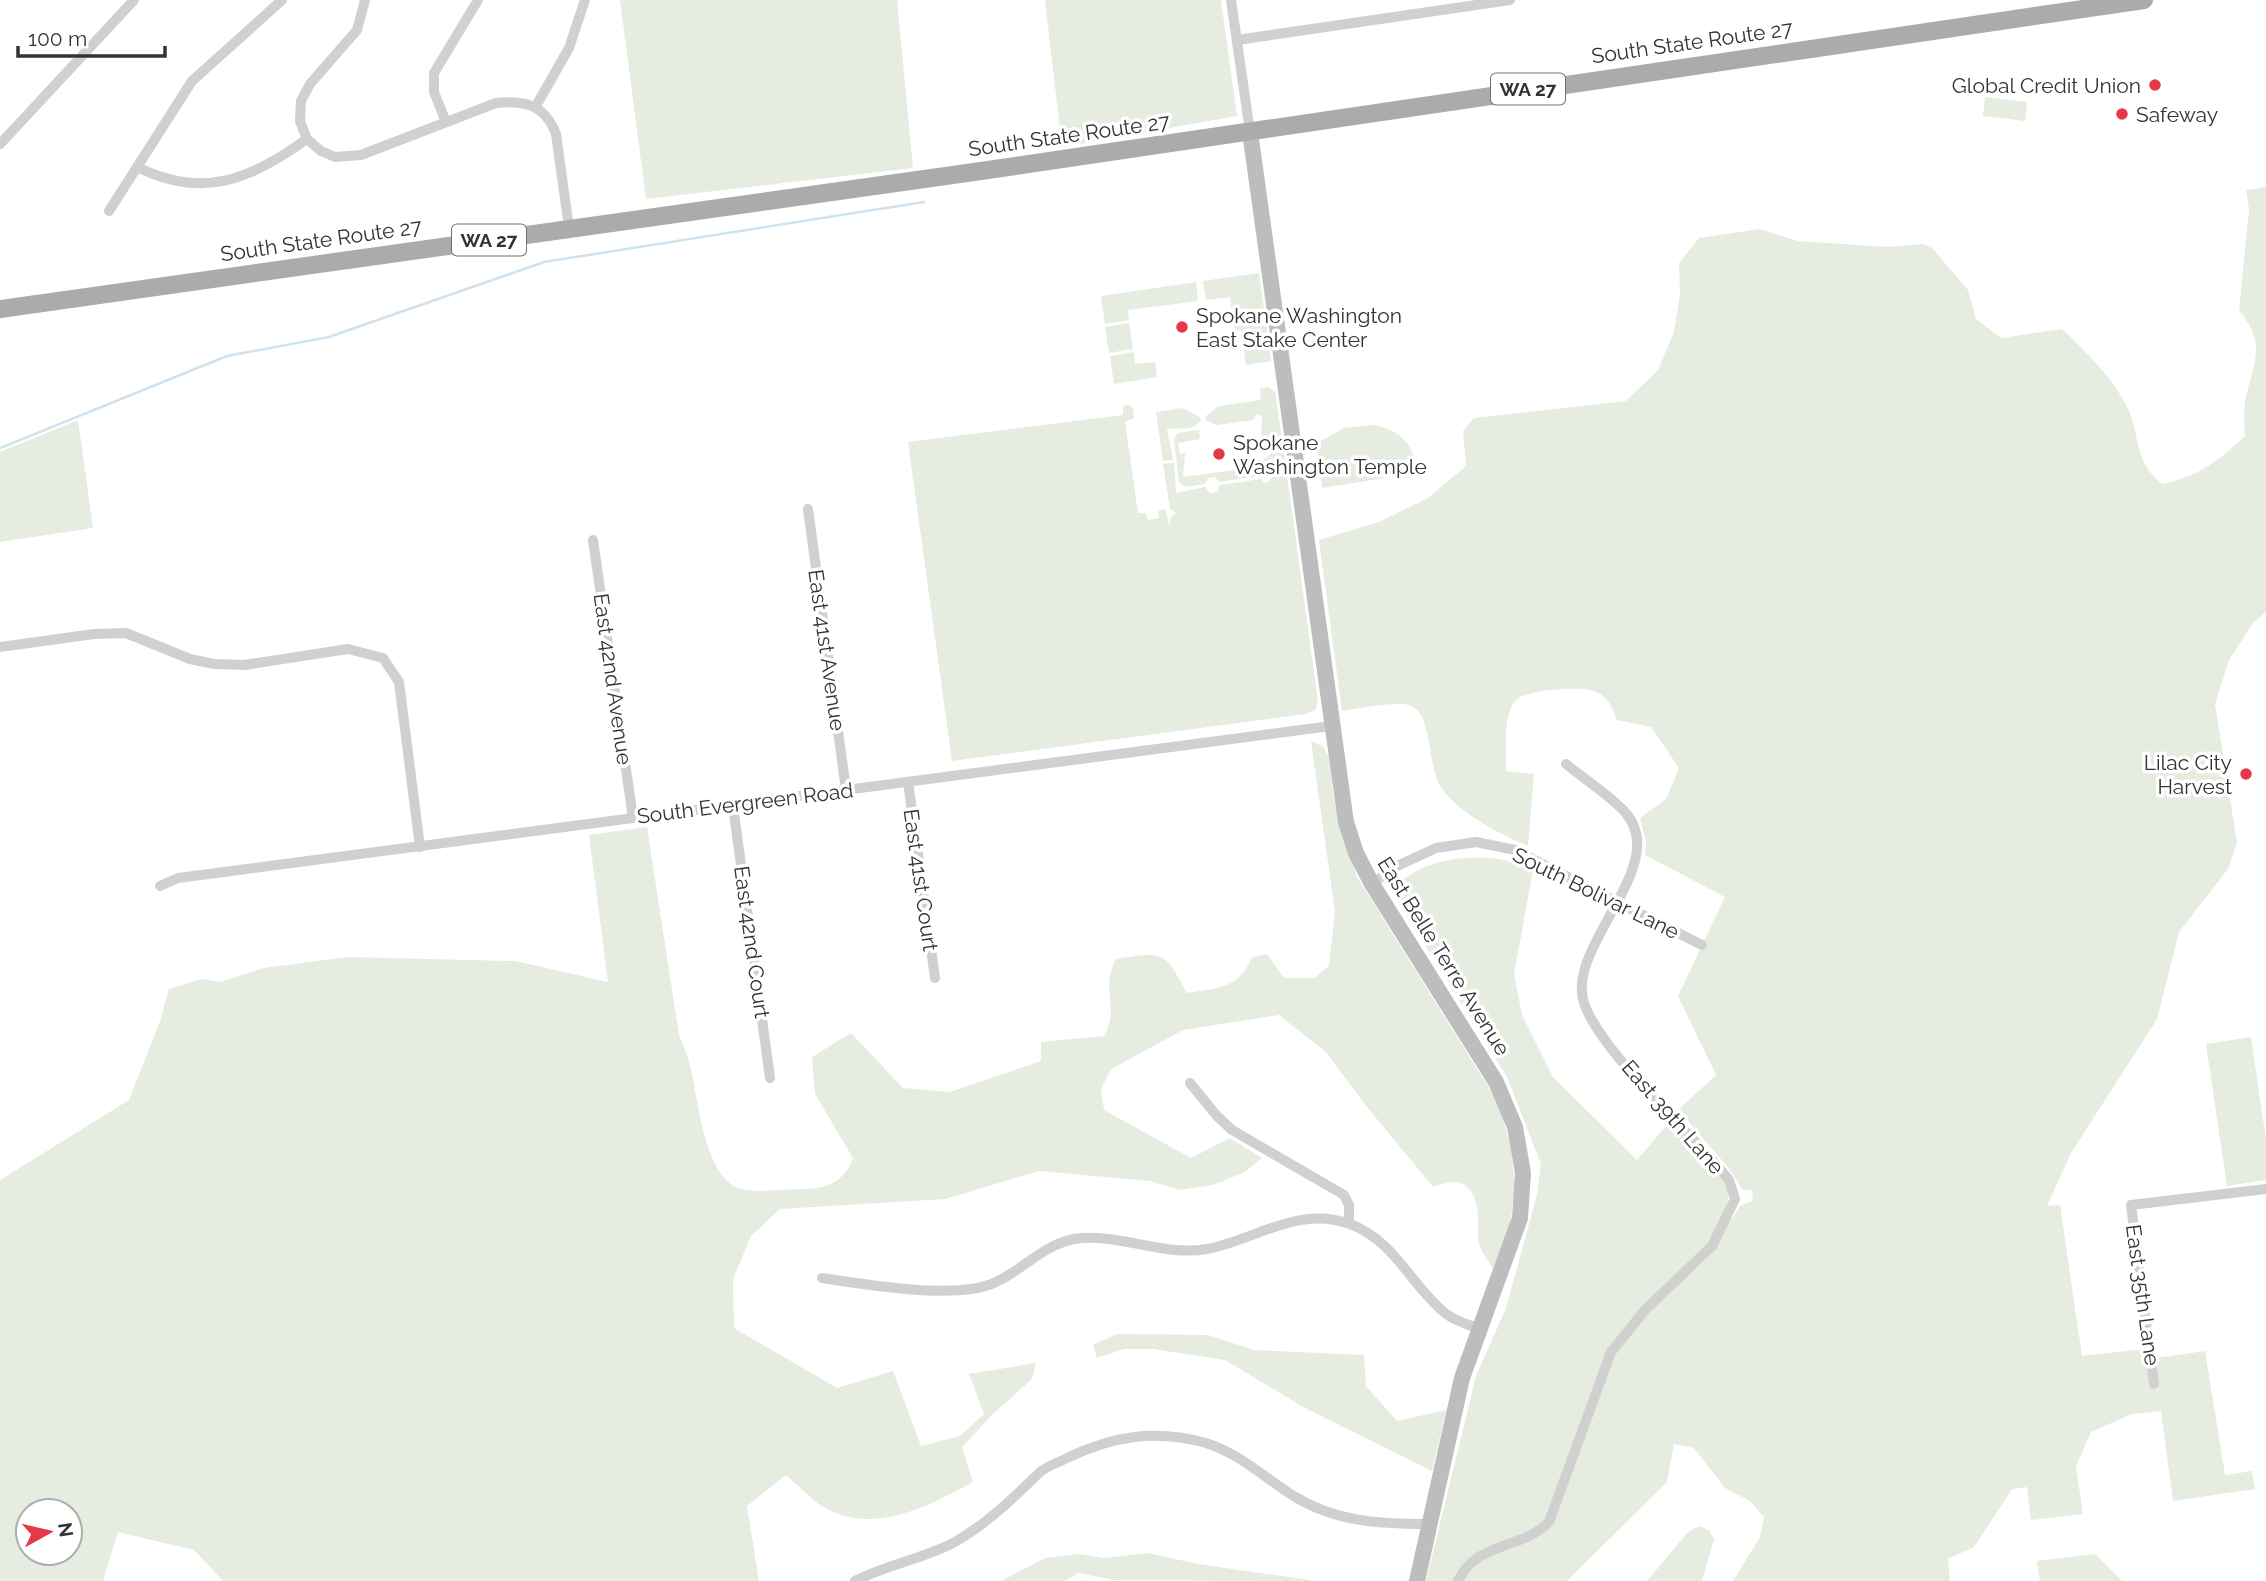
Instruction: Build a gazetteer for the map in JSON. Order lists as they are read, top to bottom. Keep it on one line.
{"streets":{"main road":["South State Route 27","WA 27"],"street":["East 41st Avenue","East 42nd Avenue","South Evergreen Road","East 41st Court","South Bolivar Lane","East 42nd Court","East Belle Terre Avenue","East 39th Lane","East 35th Lane"]},"crossings":[["South State Route 27","East Belle Terre Avenue"],["East 41st Avenue","South Evergreen Road"],["East 42nd Avenue","South Evergreen Road"],["South Evergreen Road","East 41st Court"],["South Evergreen Road","East 42nd Court"],["South Evergreen Road","East Belle Terre Avenue"],["South Bolivar Lane","East Belle Terre Avenue"],["South Bolivar Lane","East 39th Lane"]],"places":["Global Credit Union","Safeway","Spokane Washington East Stake Center","Spokane Washington Temple","Lilac City Harvest"],"scale_bar":"100 m","north":"right"}
